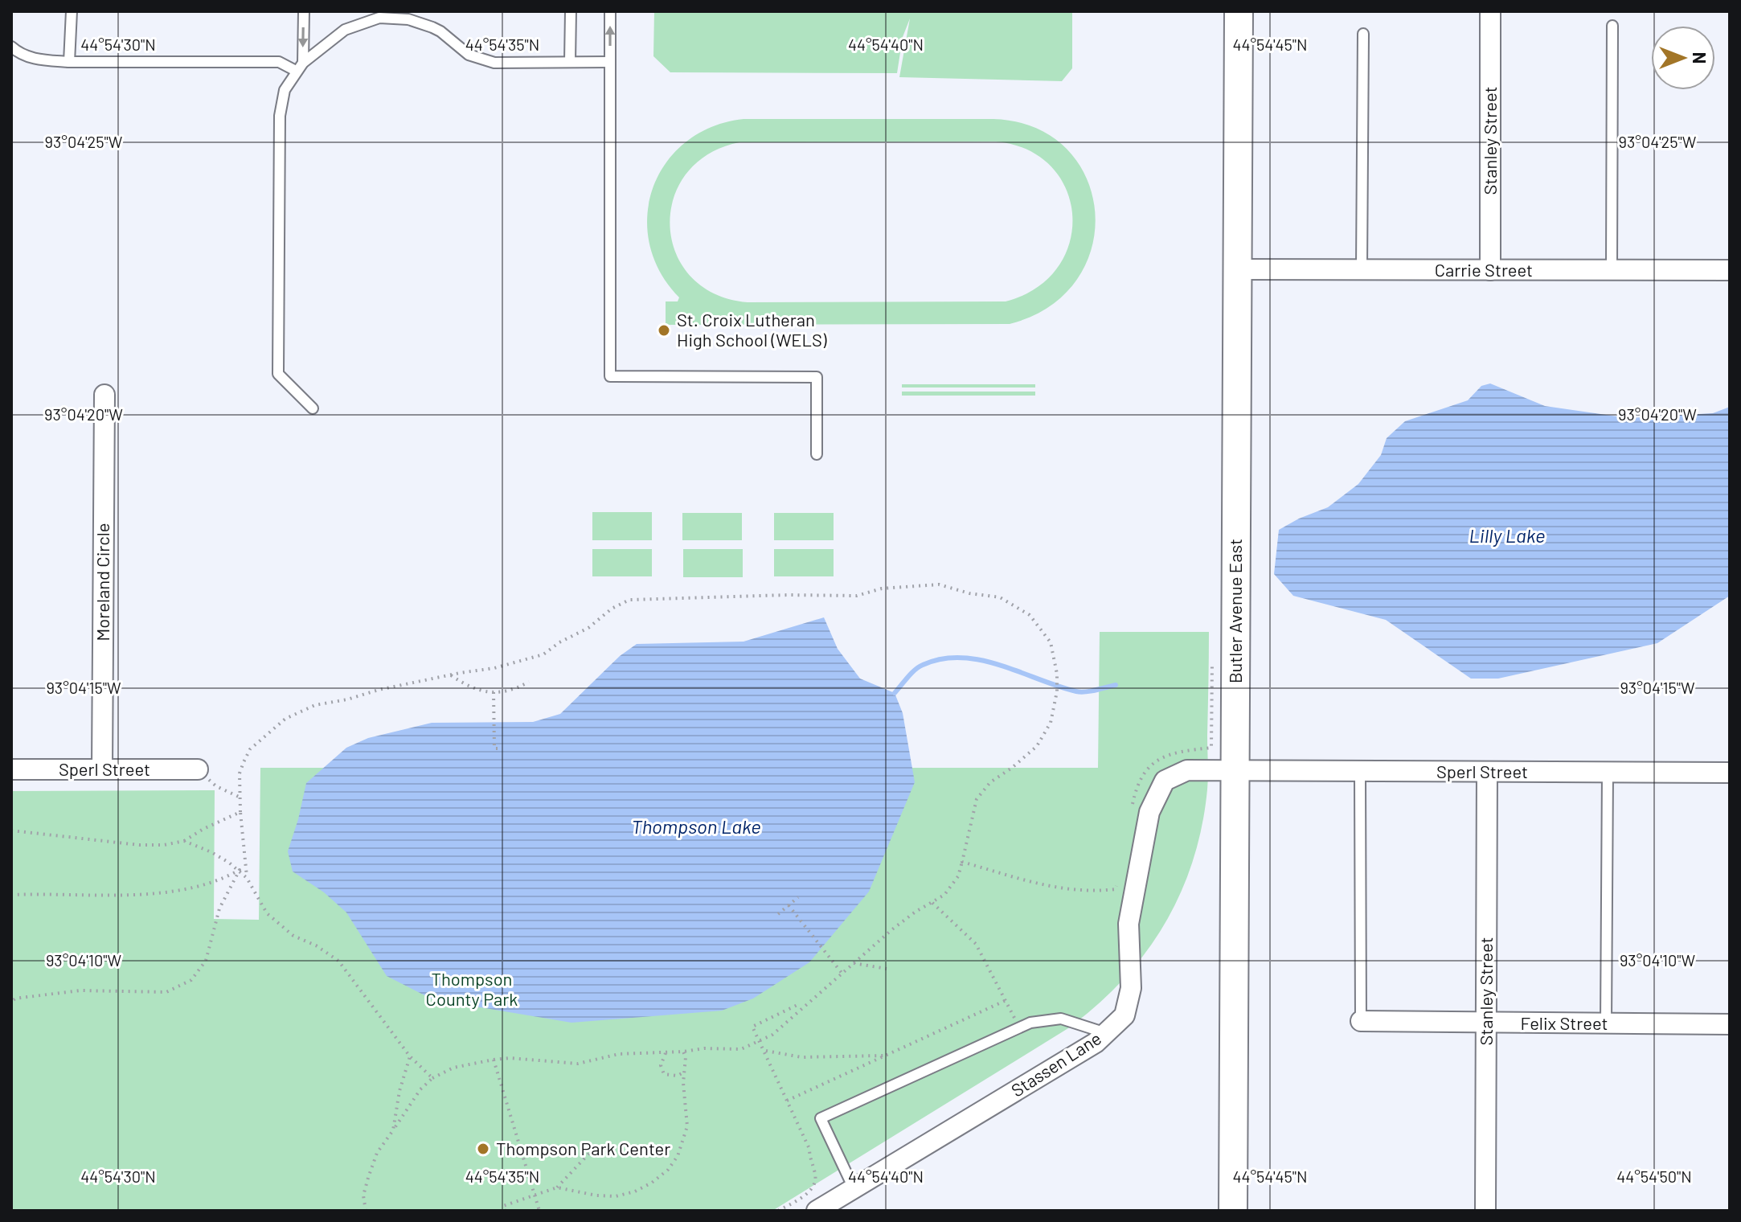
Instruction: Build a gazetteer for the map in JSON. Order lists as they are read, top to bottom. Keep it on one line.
{"streets":{"street":["Stanley Street","Carrie Street","Moreland Circle","Butler Avenue East","Sperl Street","Felix Street","Stassen Lane"]},"crossings":[["Stanley Street","Carrie Street"],["Stanley Street","Sperl Street"],["Stanley Street","Felix Street"],["Carrie Street","Butler Avenue East"],["Moreland Circle","Sperl Street"],["Butler Avenue East","Sperl Street"],["Butler Avenue East","Stassen Lane"],["Sperl Street","Stassen Lane"]],"water":["Lilly Lake","Thompson Lake"],"parks":["Thompson County Park"],"places":["St. Croix Lutheran High School (WELS)","Thompson Park Center"],"north":"right","coordinates":["44°54'30\"N","44°54'35\"N","44°54'40\"N","44°54'45\"N","93°04'25\"W","93°04'20\"W","93°04'15\"W","93°04'10\"W","44°54'50\"N"]}
